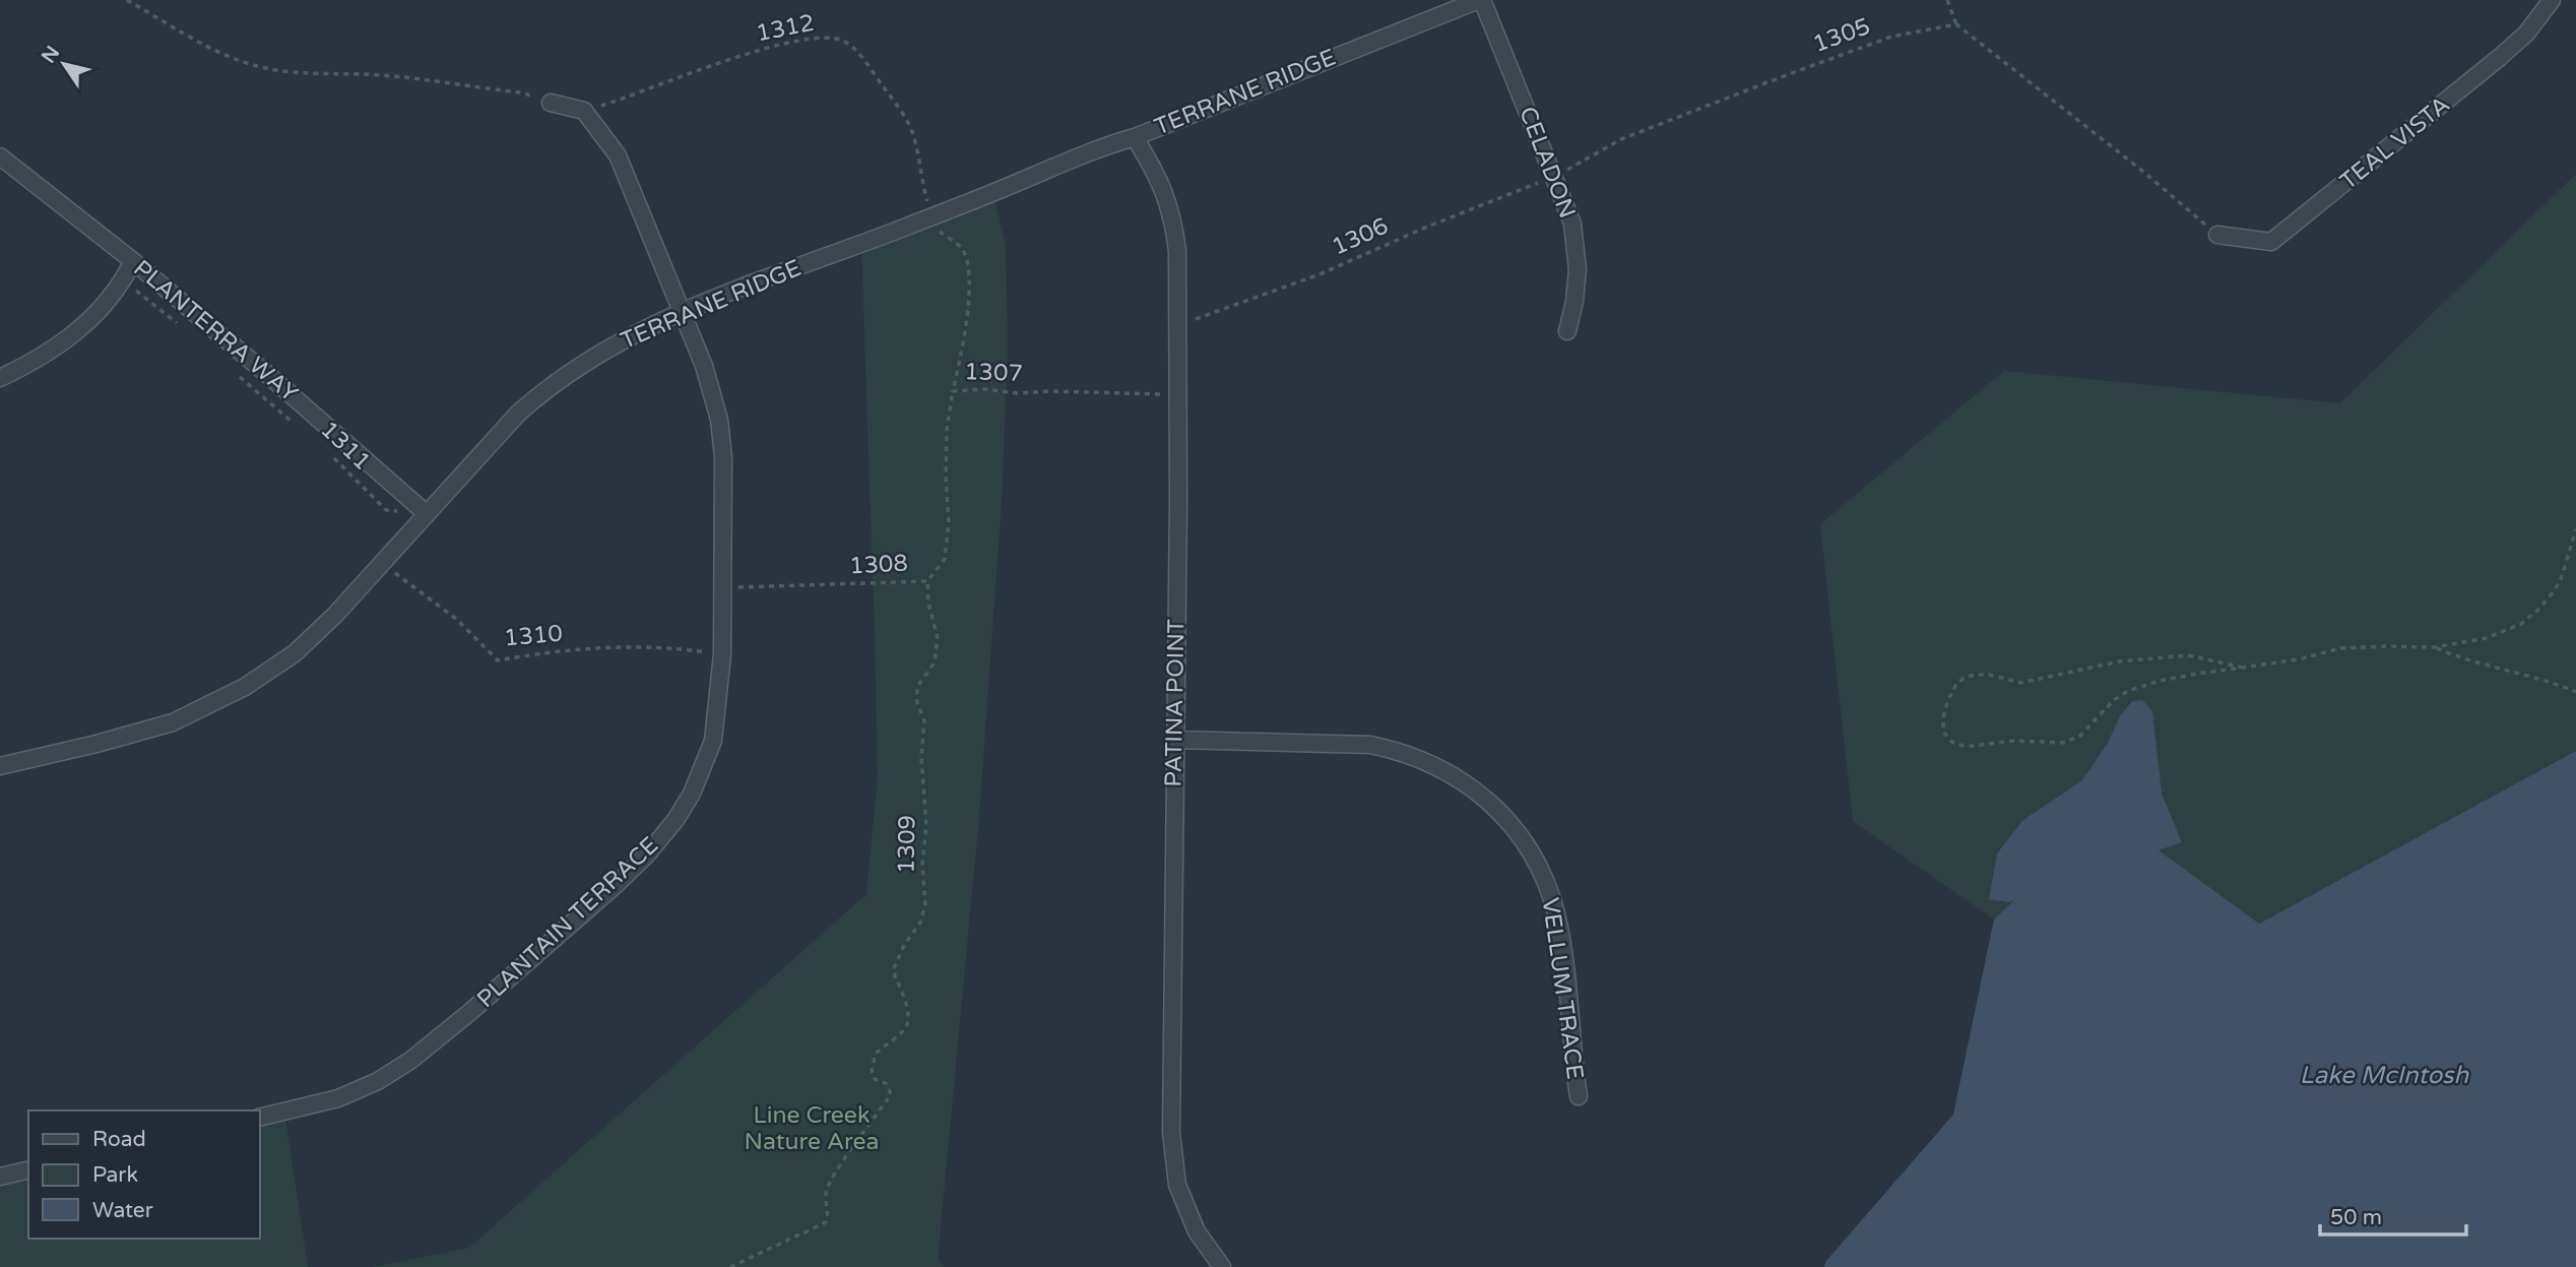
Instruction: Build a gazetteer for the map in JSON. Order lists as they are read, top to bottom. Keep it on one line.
{"streets":{"street":["TERRANE RIDGE","TEAL VISTA","CELADON","PLANTERRA WAY","PATINA POINT","PLANTAIN TERRACE","VELLUM TRACE"],"path":["1312","1305","1306","1307","1311","1308","1310","1309"]},"crossings":[["1312","TERRANE RIDGE"],["1312","1307"],["1312","PLANTAIN TERRACE"],["1305","CELADON"],["1305","1306"],["TERRANE RIDGE","CELADON"],["TERRANE RIDGE","PLANTERRA WAY"],["TERRANE RIDGE","1307"],["TERRANE RIDGE","1311"],["TERRANE RIDGE","1310"],["TERRANE RIDGE","PATINA POINT"],["TERRANE RIDGE","PLANTAIN TERRACE"],["CELADON","1306"],["1306","PATINA POINT"],["PLANTERRA WAY","1311"],["1307","1308"],["1307","PATINA POINT"],["1308","1309"],["1308","PLANTAIN TERRACE"],["1310","PLANTAIN TERRACE"],["PATINA POINT","VELLUM TRACE"]],"water":["Lake McIntosh"],"parks":["Line Creek Nature Area"],"legend":["Road","Park","Water"],"scale_bar":"50 m","north":"top left"}
